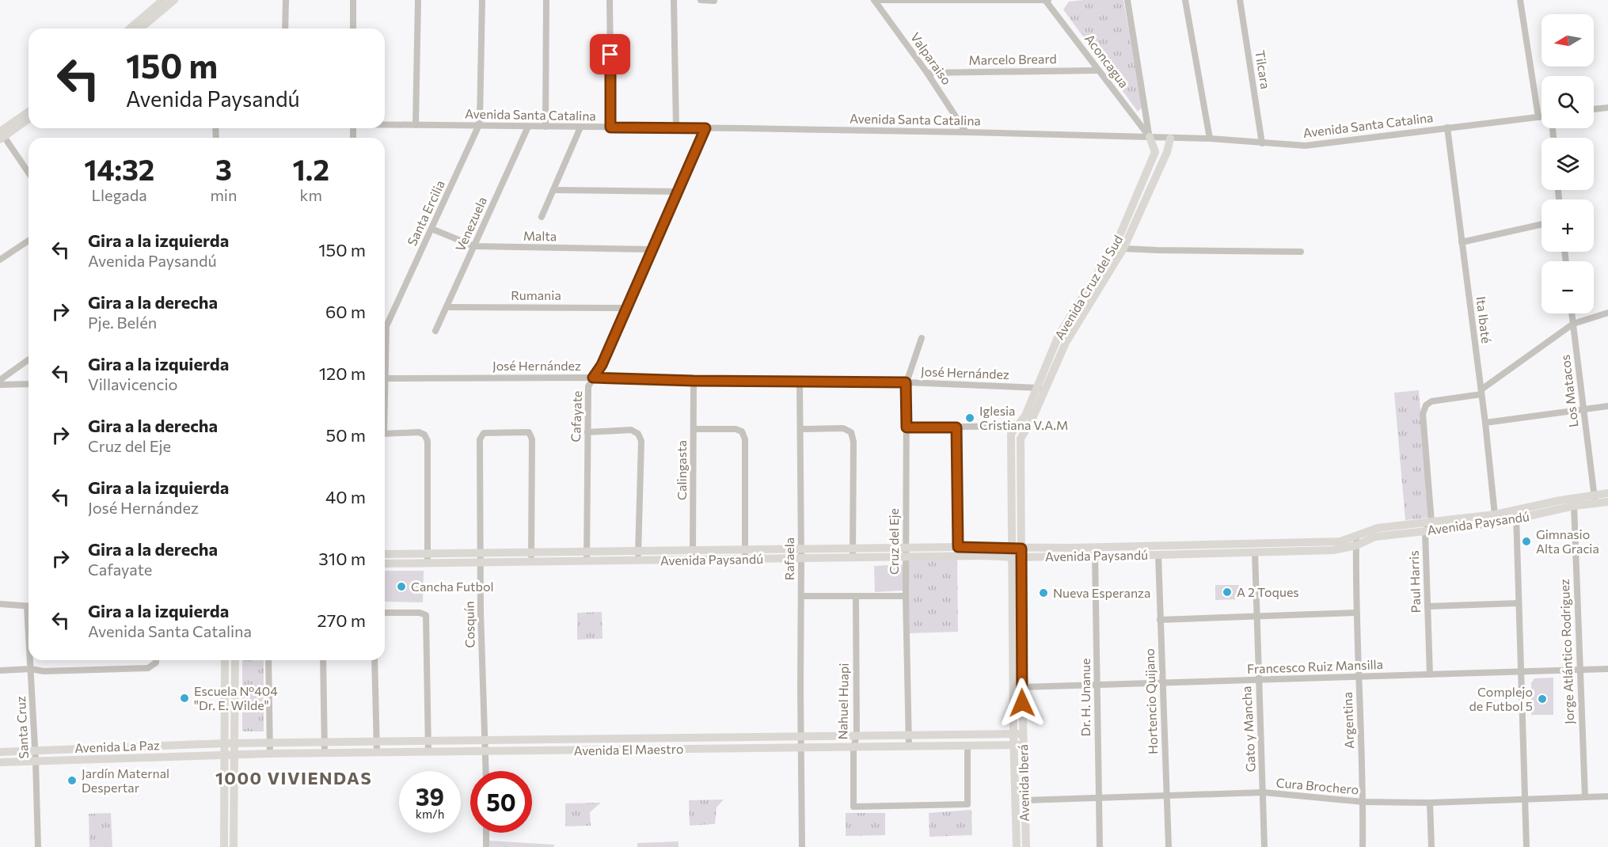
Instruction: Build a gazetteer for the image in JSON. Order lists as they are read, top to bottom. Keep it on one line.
{"streets":{"main road":["Avenida Cruz del Sud","Avenida Paysandú","Avenida La Paz","Avenida El Maestro","Avenida Iberá"],"street":["Valparaiso","Marcelo Breard","Aconcagua","Tilcara","Avenida Santa Catalina","Santa Ercilia","Venezuela","Malta","Rumania","Ita Ibaté","José Hernández","Los Matacos","Cafayate","Calingasta","Cruz del Eje","Rafaela","Paul Harris","Cosquín","Jorge Atlántico Rodriguez","Francesco Ruiz Mansilla","Dr. H. Unanue","Nahuel Huapi","Hortencio Quijano","Argentina","Santa Cruz","Gato y Mancha","Cura Brochero"]},"crossings":[["Valparaiso","Marcelo Breard"],["Valparaiso","Avenida Santa Catalina"],["Marcelo Breard","Aconcagua"],["Aconcagua","Avenida Santa Catalina"],["Aconcagua","Avenida Cruz del Sud"],["Tilcara","Avenida Santa Catalina"],["Avenida Santa Catalina","Santa Ercilia"],["Avenida Santa Catalina","Venezuela"],["Avenida Santa Catalina","Avenida Cruz del Sud"],["Avenida Santa Catalina","Ita Ibaté"],["Avenida Santa Catalina","Cafayate"],["Santa Ercilia","Malta"],["Venezuela","Malta"],["Venezuela","Rumania"],["Malta","Cafayate"],["Avenida Cruz del Sud","José Hernández"],["Avenida Cruz del Sud","Avenida Paysandú"],["Avenida Cruz del Sud","Avenida Iberá"],["Rumania","Cafayate"],["Ita Ibaté","Avenida Paysandú"],["José Hernández","Cafayate"],["José Hernández","Calingasta"],["José Hernández","Cruz del Eje"],["José Hernández","Rafaela"],["Los Matacos","Avenida Paysandú"],["Cafayate","Avenida Paysandú"],["Calingasta","Avenida Paysandú"],["Avenida Paysandú","Cruz del Eje"],["Avenida Paysandú","Rafaela"],["Avenida Paysandú","Paul Harris"],["Avenida Paysandú","Cosquín"],["Avenida Paysandú","Jorge Atlántico Rodriguez"],["Avenida Paysandú","Dr. H. Unanue"],["Avenida Paysandú","Hortencio Quijano"],["Avenida Paysandú","Argentina"],["Avenida Paysandú","Gato y Mancha"],["Avenida Paysandú","Avenida Iberá"],["Cruz del Eje","Avenida El Maestro"],["Rafaela","Avenida El Maestro"],["Paul Harris","Francesco Ruiz Mansilla"],["Cosquín","Avenida El Maestro"],["Jorge Atlántico Rodriguez","Francesco Ruiz Mansilla"],["Jorge Atlántico Rodriguez","Cura Brochero"],["Francesco Ruiz Mansilla","Dr. H. Unanue"],["Francesco Ruiz Mansilla","Hortencio Quijano"],["Francesco Ruiz Mansilla","Argentina"],["Francesco Ruiz Mansilla","Gato y Mancha"],["Francesco Ruiz Mansilla","Avenida Iberá"],["Dr. H. Unanue","Cura Brochero"],["Nahuel Huapi","Avenida El Maestro"],["Hortencio Quijano","Cura Brochero"],["Argentina","Cura Brochero"],["Santa Cruz","Avenida La Paz"],["Gato y Mancha","Cura Brochero"],["Avenida La Paz","Avenida El Maestro"],["Avenida El Maestro","Avenida Iberá"],["Avenida Iberá","Cura Brochero"]],"districts":["1000 VIVIENDAS"],"places":["Iglesia Cristiana V.A.M","Gimnasio Alta Gracia","Cancha Futbol","A 2 Toques","Nueva Esperanza","Escuela Nº404 \"Dr. E. Wilde\"","Complejo de Futbol 5","Jardín Maternal Despertar"],"north":"left","page":{"map_buttons":["+","−"],"turn":["150 m","Avenida Paysandú"],"eta":["14:32","Llegada","3","min","1.2","km"],"list":[{"name":"Gira a la izquierda","note":"Avenida Paysandú","value":"150 m"},{"name":"Gira a la derecha","note":"Pje. Belén","value":"60 m"},{"name":"Gira a la izquierda","note":"Villavicencio","value":"120 m"},{"name":"Gira a la derecha","note":"Cruz del Eje","value":"50 m"},{"name":"Gira a la izquierda","note":"José Hernández","value":"40 m"},{"name":"Gira a la derecha","note":"Cafayate","value":"310 m"},{"name":"Gira a la izquierda","note":"Avenida Santa Catalina","value":"270 m"}],"speed":"39 km/h","limit":"50"}}
